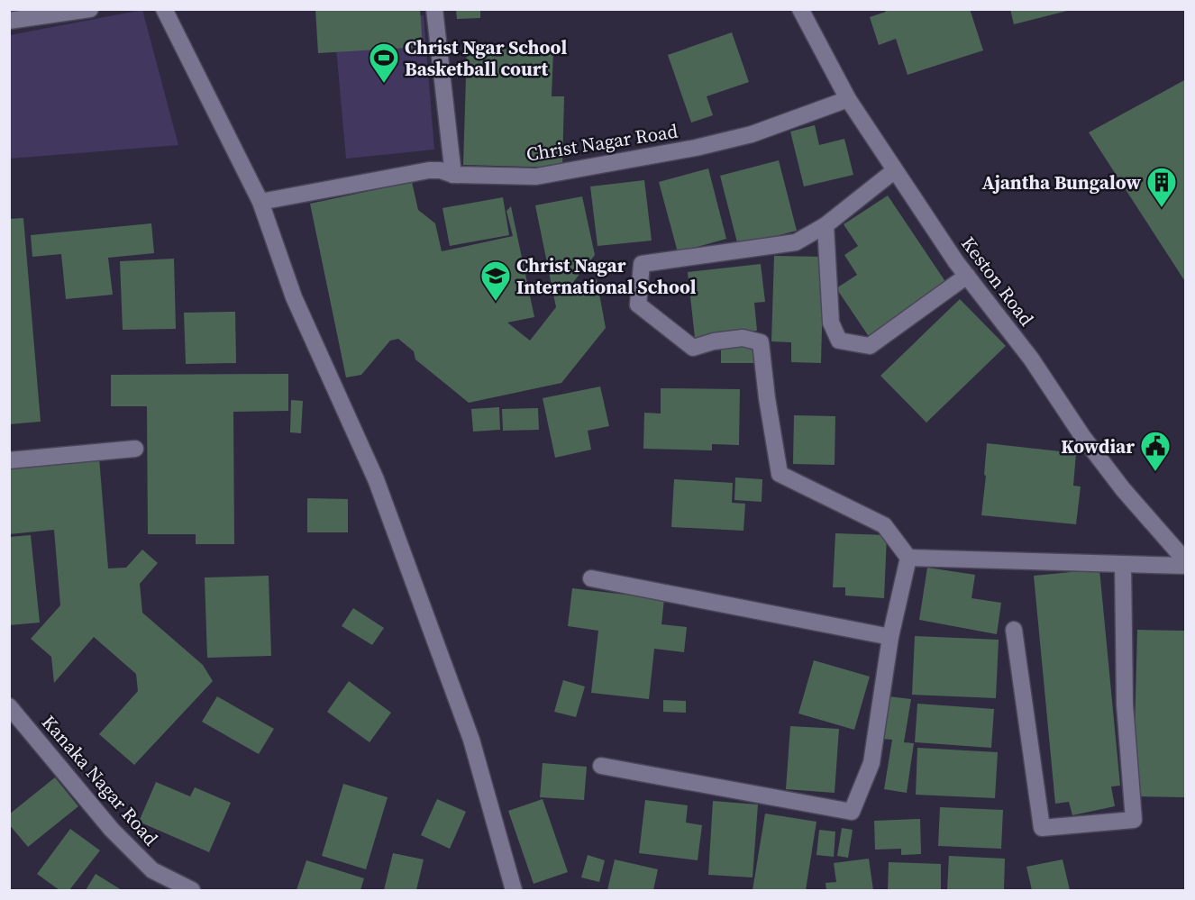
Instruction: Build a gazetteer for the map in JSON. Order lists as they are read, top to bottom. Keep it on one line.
{"streets":{"street":["Christ Nagar Road","Keston Road","Kanaka Nagar Road"]},"crossings":[["Christ Nagar Road","Keston Road"]],"places":{"sports":["Christ Ngar School Basketball court"],"building":["Ajantha Bungalow"],"school or university":["Christ Nagar International School"],"public building":["Kowdiar"]}}
